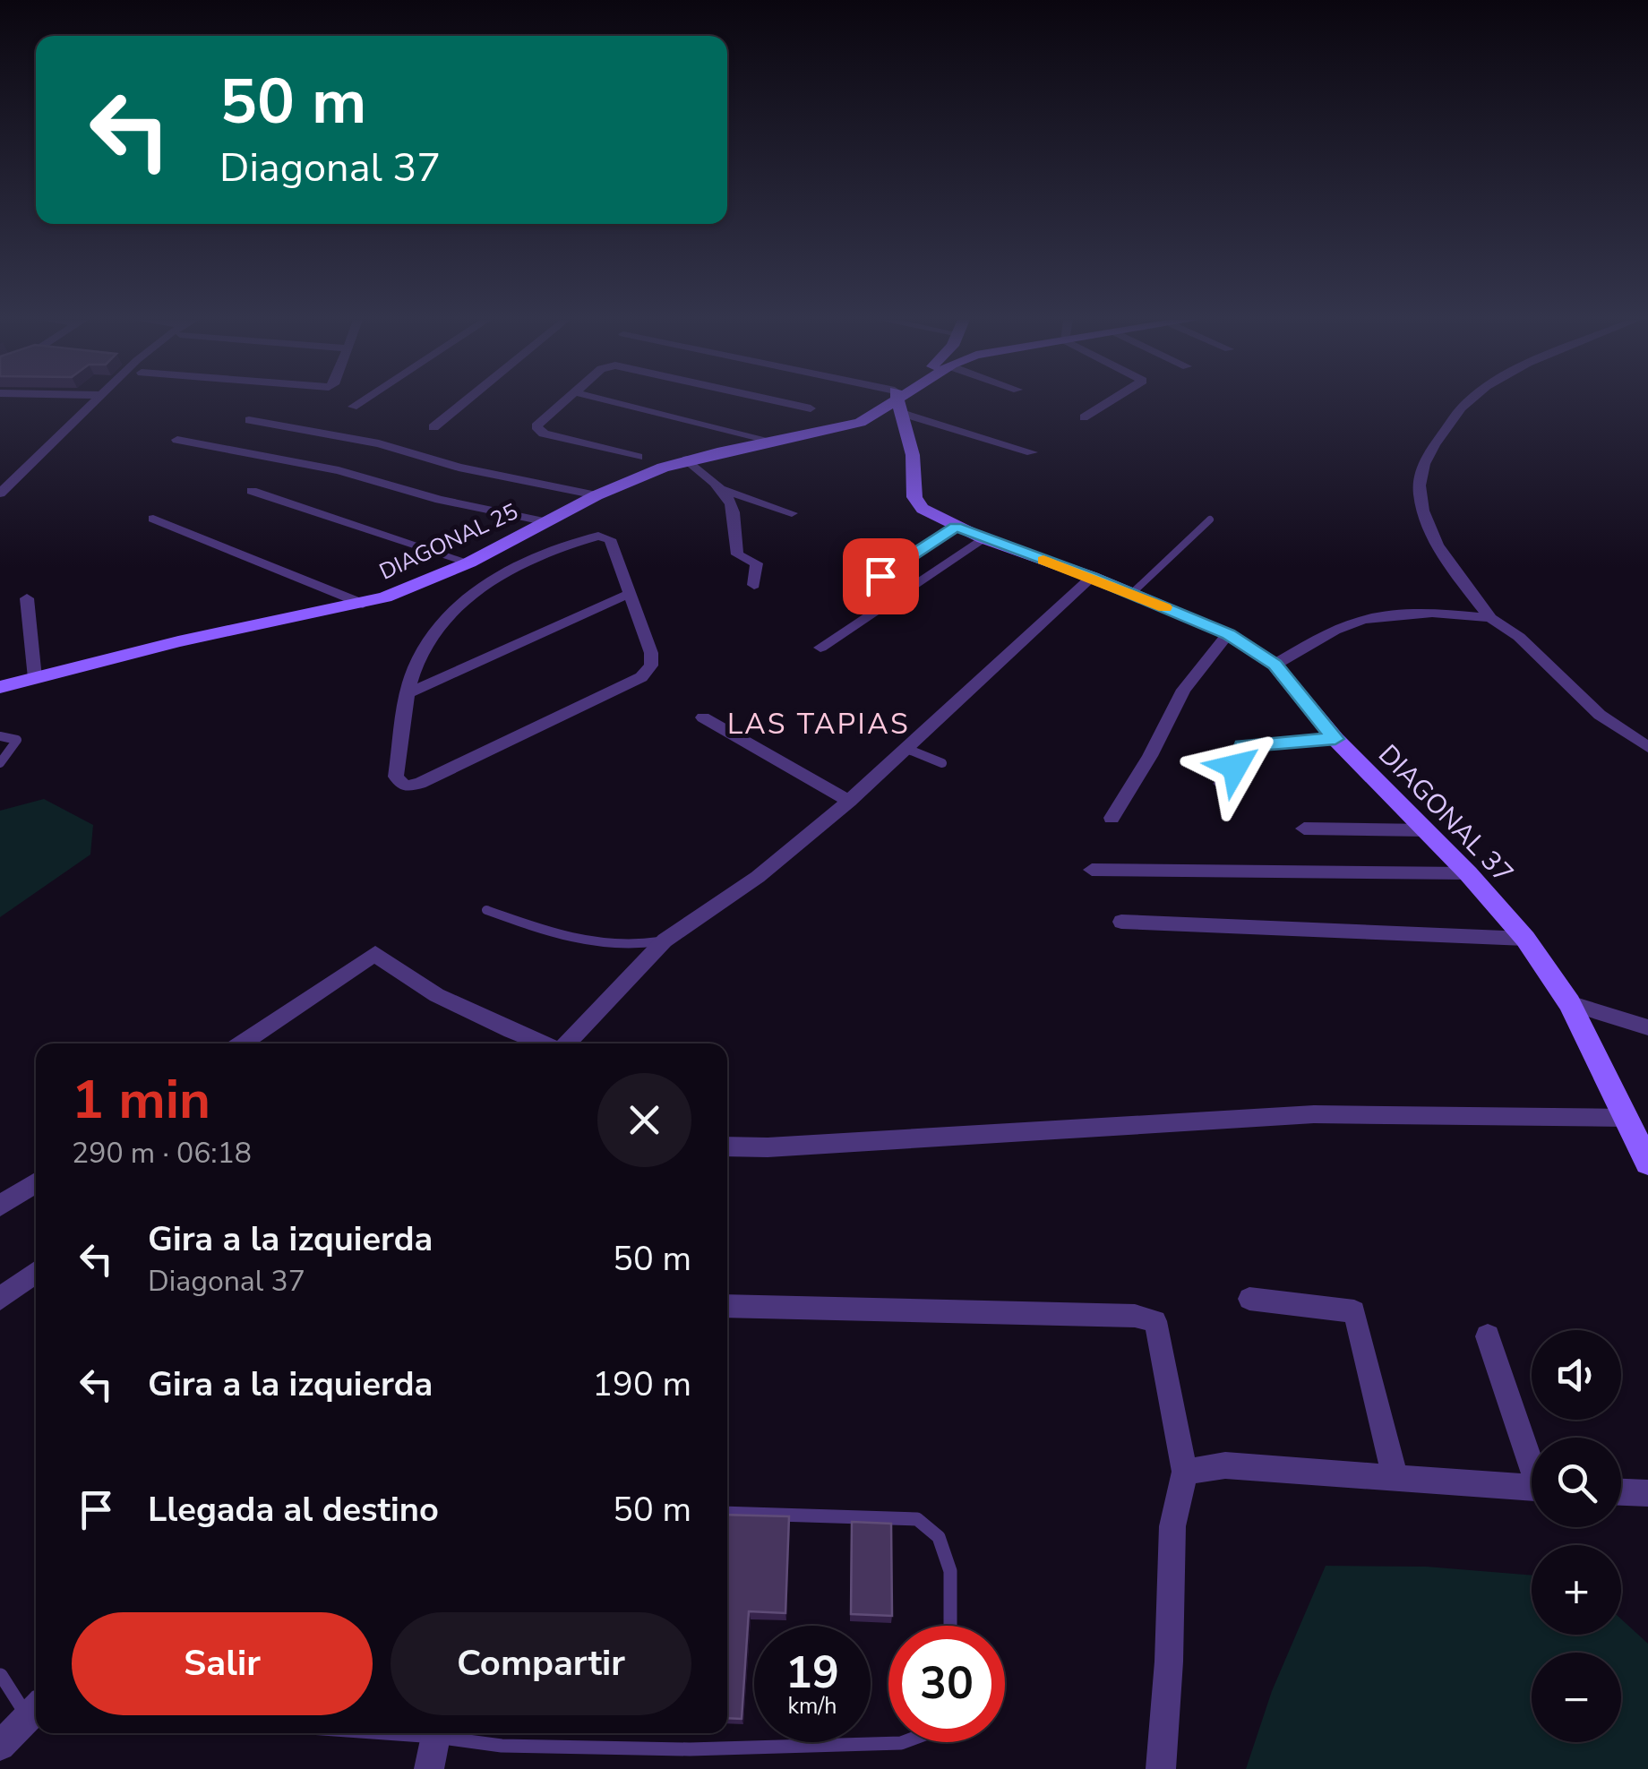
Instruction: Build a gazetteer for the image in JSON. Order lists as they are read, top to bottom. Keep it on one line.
{"streets":{"main road":["DIAGONAL 25","DIAGONAL 37"]},"crossings":[["DIAGONAL 25","DIAGONAL 37"]],"districts":["LAS TAPIAS"],"page":{"turn":["50 m","Diagonal 37"],"heading":["1 min","290 m · 06:18"],"list":[{"name":"Gira a la izquierda","note":"Diagonal 37","value":"50 m"},{"name":"Gira a la izquierda","value":"190 m"},{"name":"Llegada al destino","value":"50 m"}],"map_buttons":["+","−"],"buttons":["Salir","Compartir"],"speed":"19 km/h","limit":"30"}}
